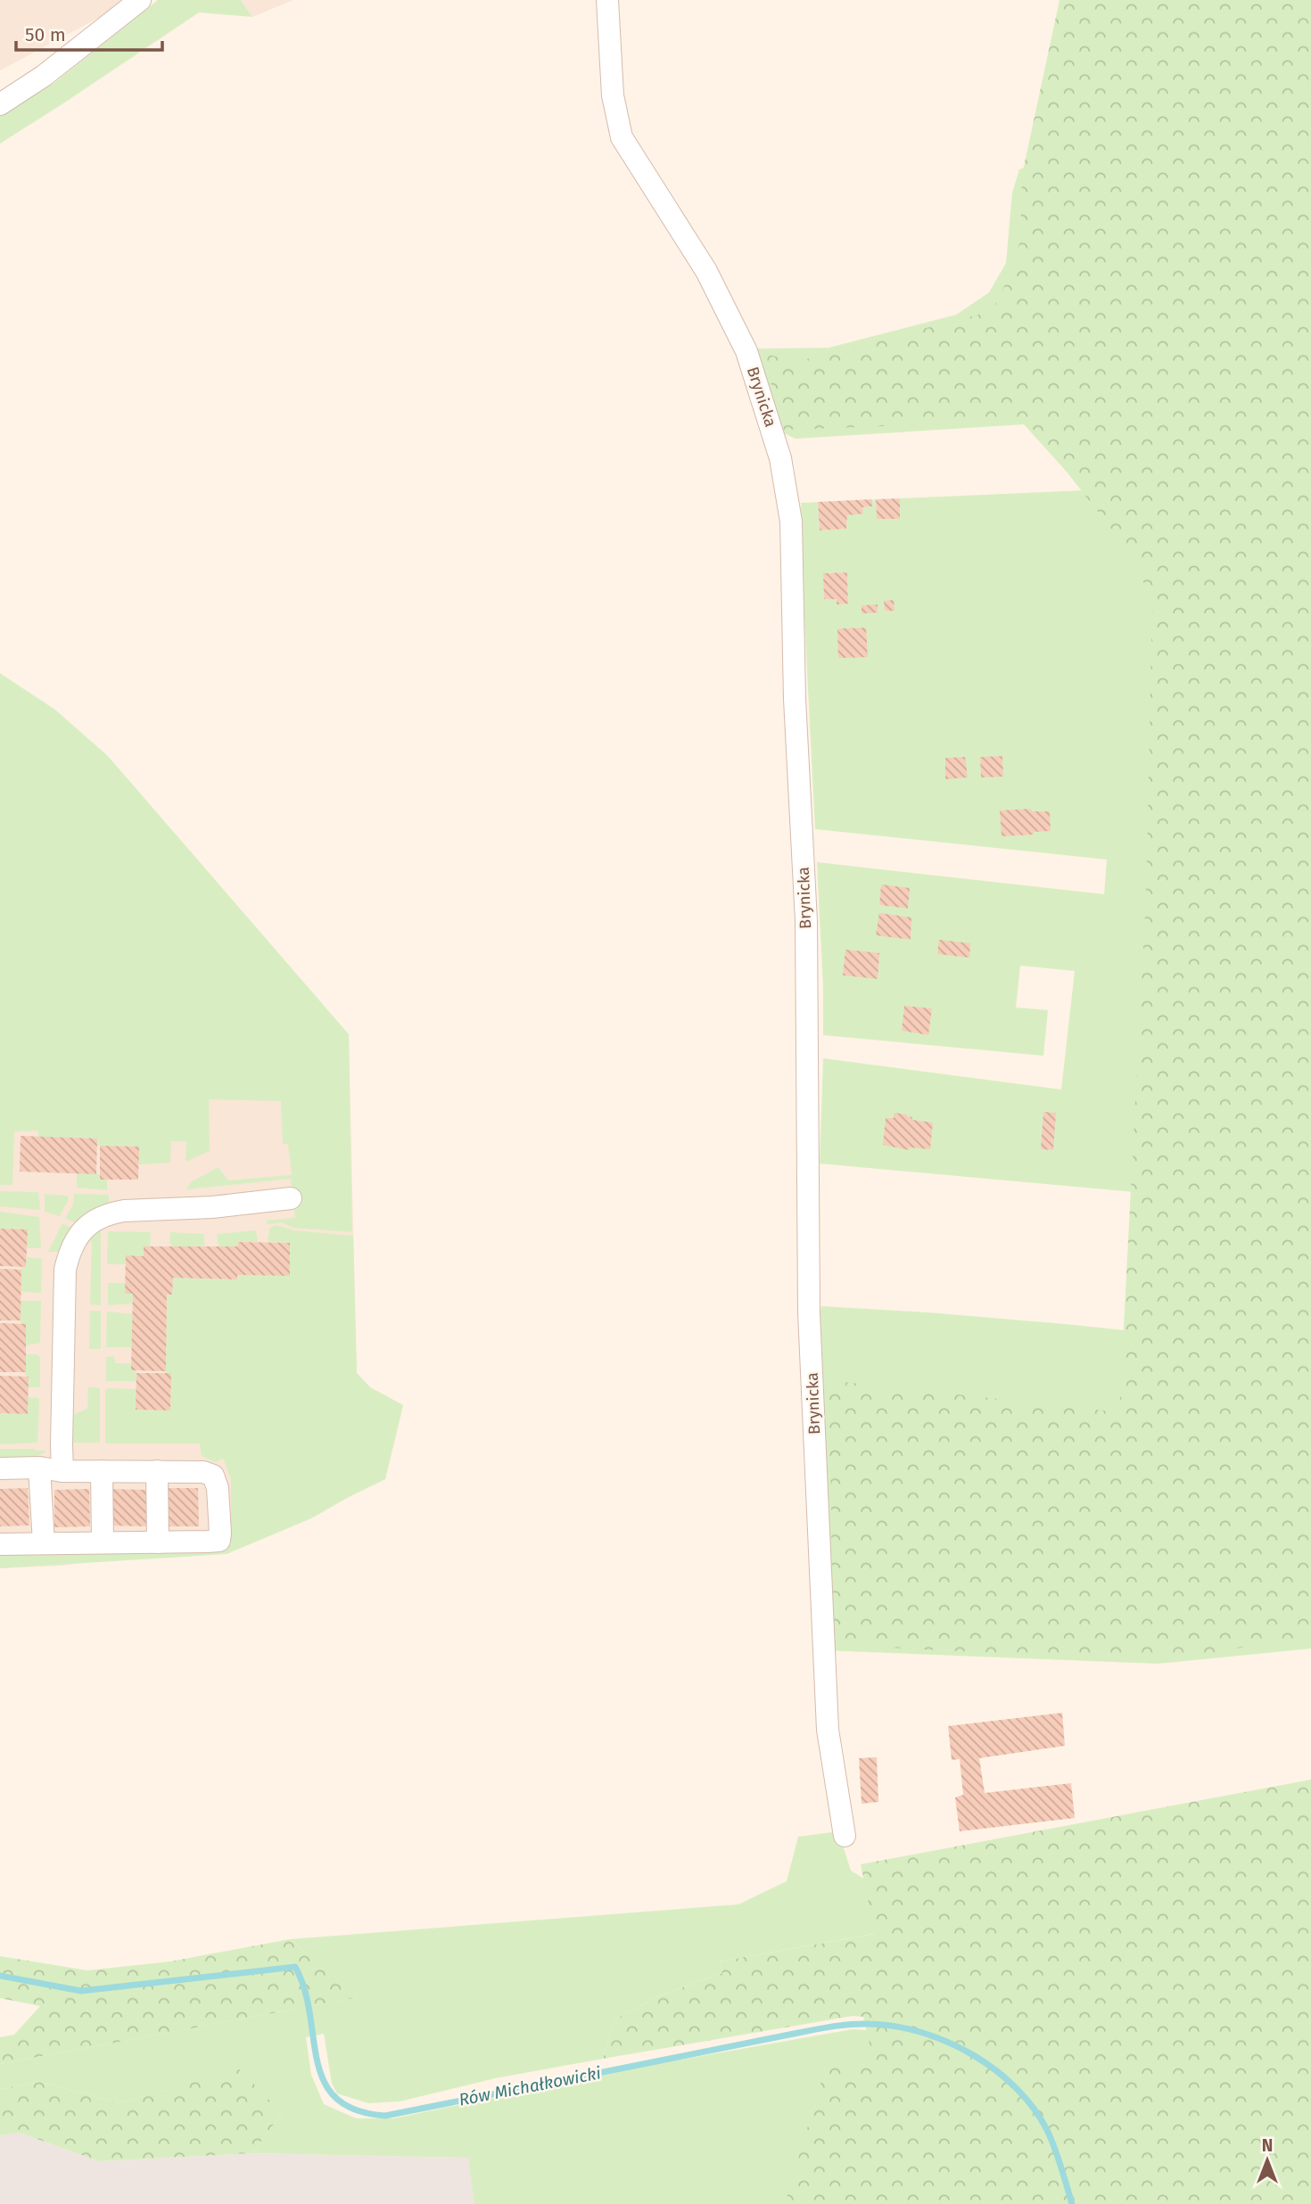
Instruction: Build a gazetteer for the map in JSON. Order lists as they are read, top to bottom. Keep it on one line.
{"streets":{"street":["Brynicka"]},"water":["Rów Michałkowicki"],"scale_bar":"50 m","north":"top"}
